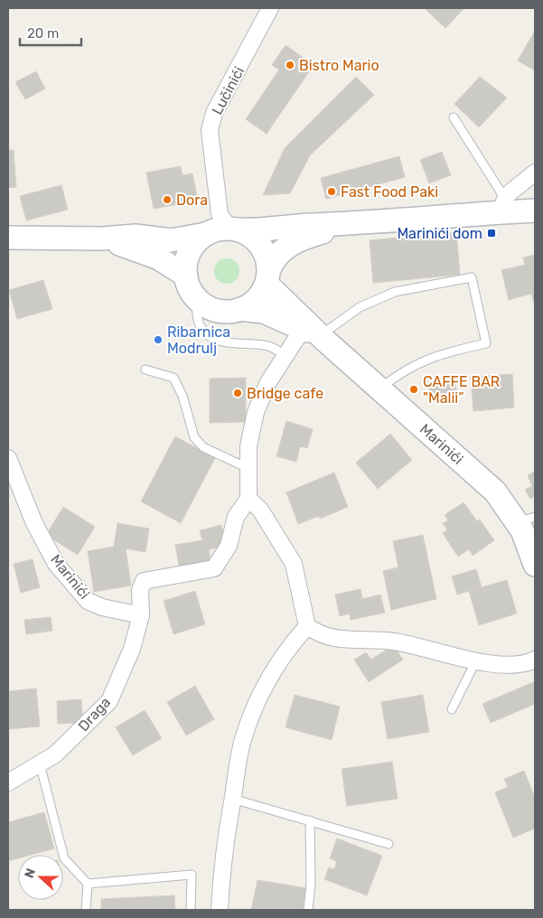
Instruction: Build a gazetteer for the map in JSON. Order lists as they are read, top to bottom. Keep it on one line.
{"streets":{"main road":["Marinići"],"street":["Lučinići","Draga"]},"crossings":[["Lučinići","Marinići"],["Marinići","Draga"]],"places":{"other":["Bistro Mario","Fast Food Paki","Dora","Ribarnica Modrulj","CAFFE BAR \"Malii”","Bridge cafe"],"transit":["Marinići dom"]},"scale_bar":"20 m","north":"left"}
